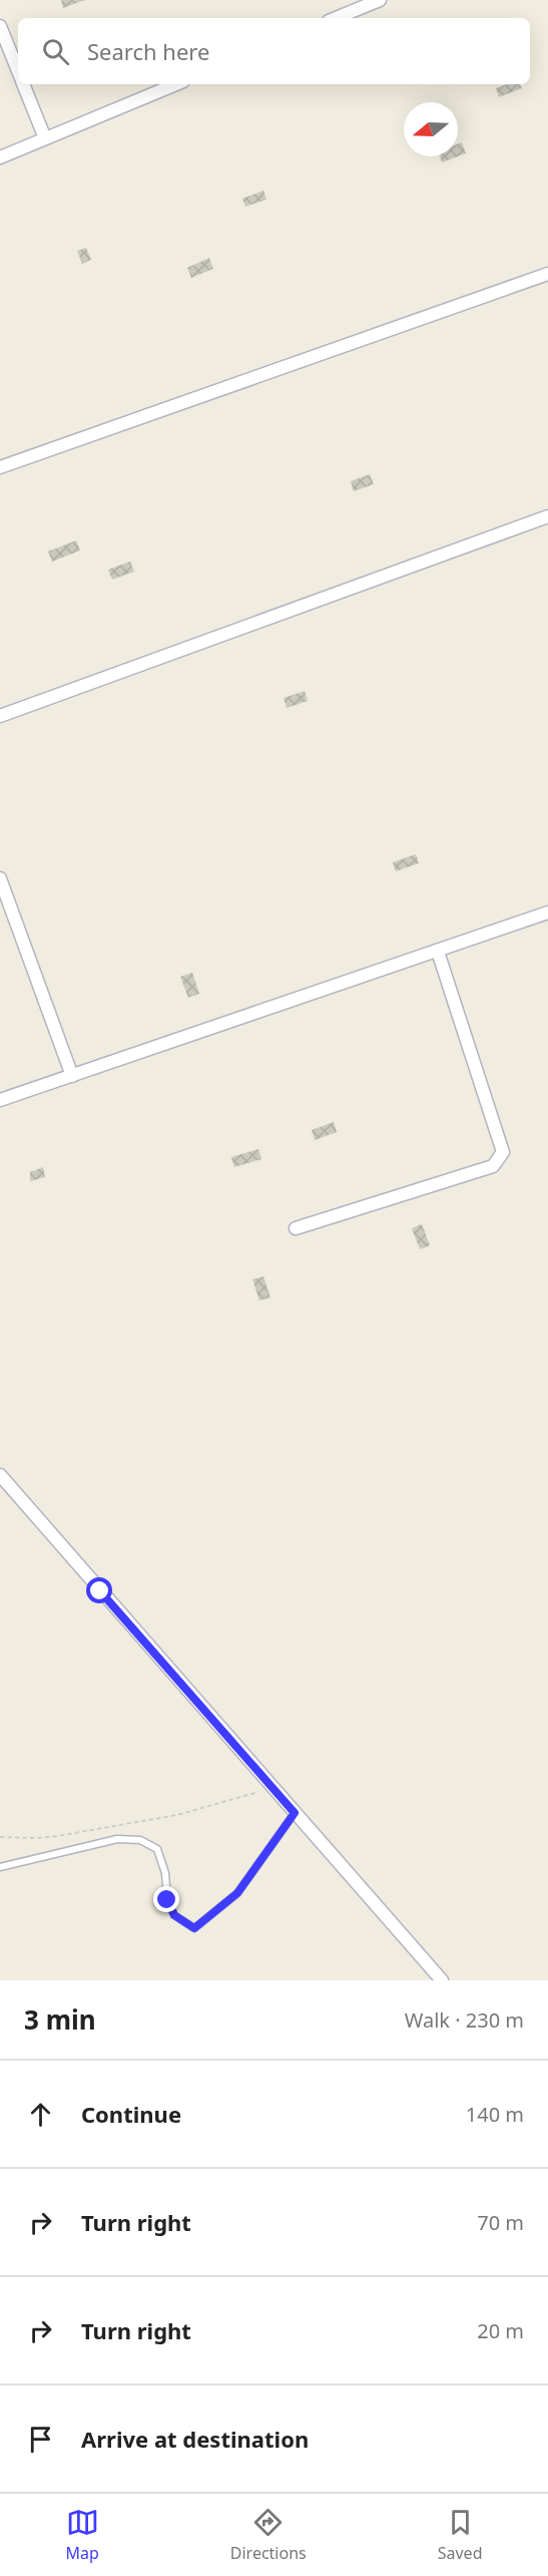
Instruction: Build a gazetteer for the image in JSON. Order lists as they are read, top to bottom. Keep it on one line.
{"north":"left","page":{"search":"Search here","heading":["3 min","Walk · 230 m"],"list":[["Continue","140 m"],["Turn right","70 m"],["Turn right","20 m"],"Arrive at destination"],"nav":["Map","Directions","Saved"]}}
